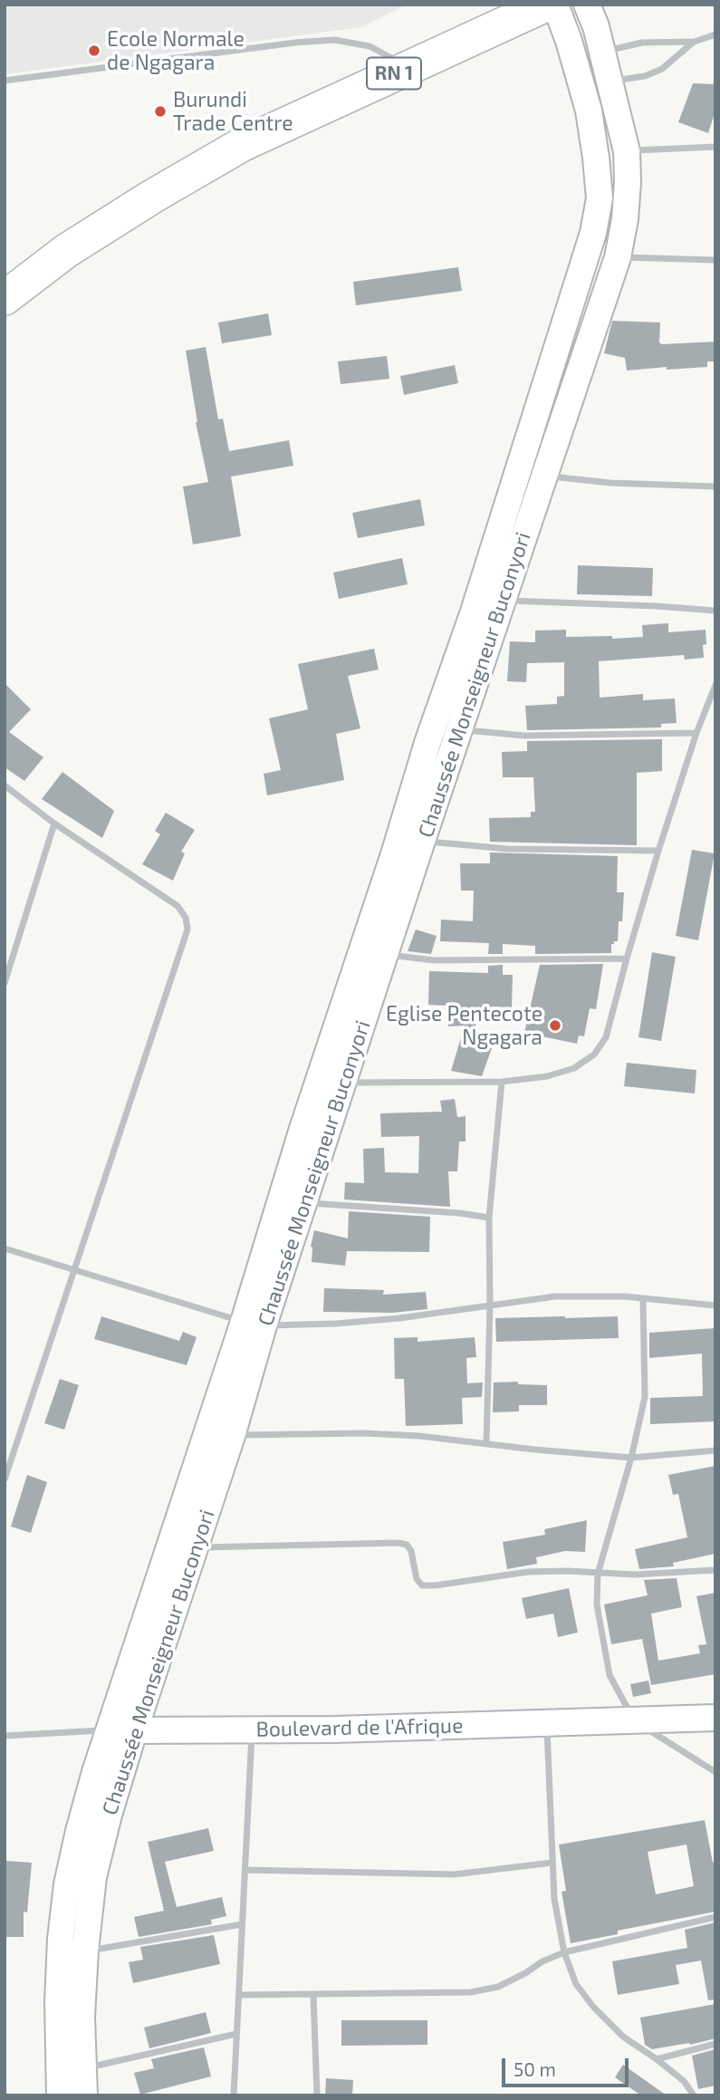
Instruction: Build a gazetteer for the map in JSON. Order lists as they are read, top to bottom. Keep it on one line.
{"streets":{"highway":["RN 1"],"street":["Chaussée Monseigneur Buconyori","Boulevard de l'Afrique"]},"crossings":[["Chaussée Monseigneur Buconyori","Boulevard de l'Afrique"]],"places":["Ecole Normale de Ngagara","Burundi Trade Centre","Eglise Pentecote Ngagara"],"scale_bar":"50 m"}
